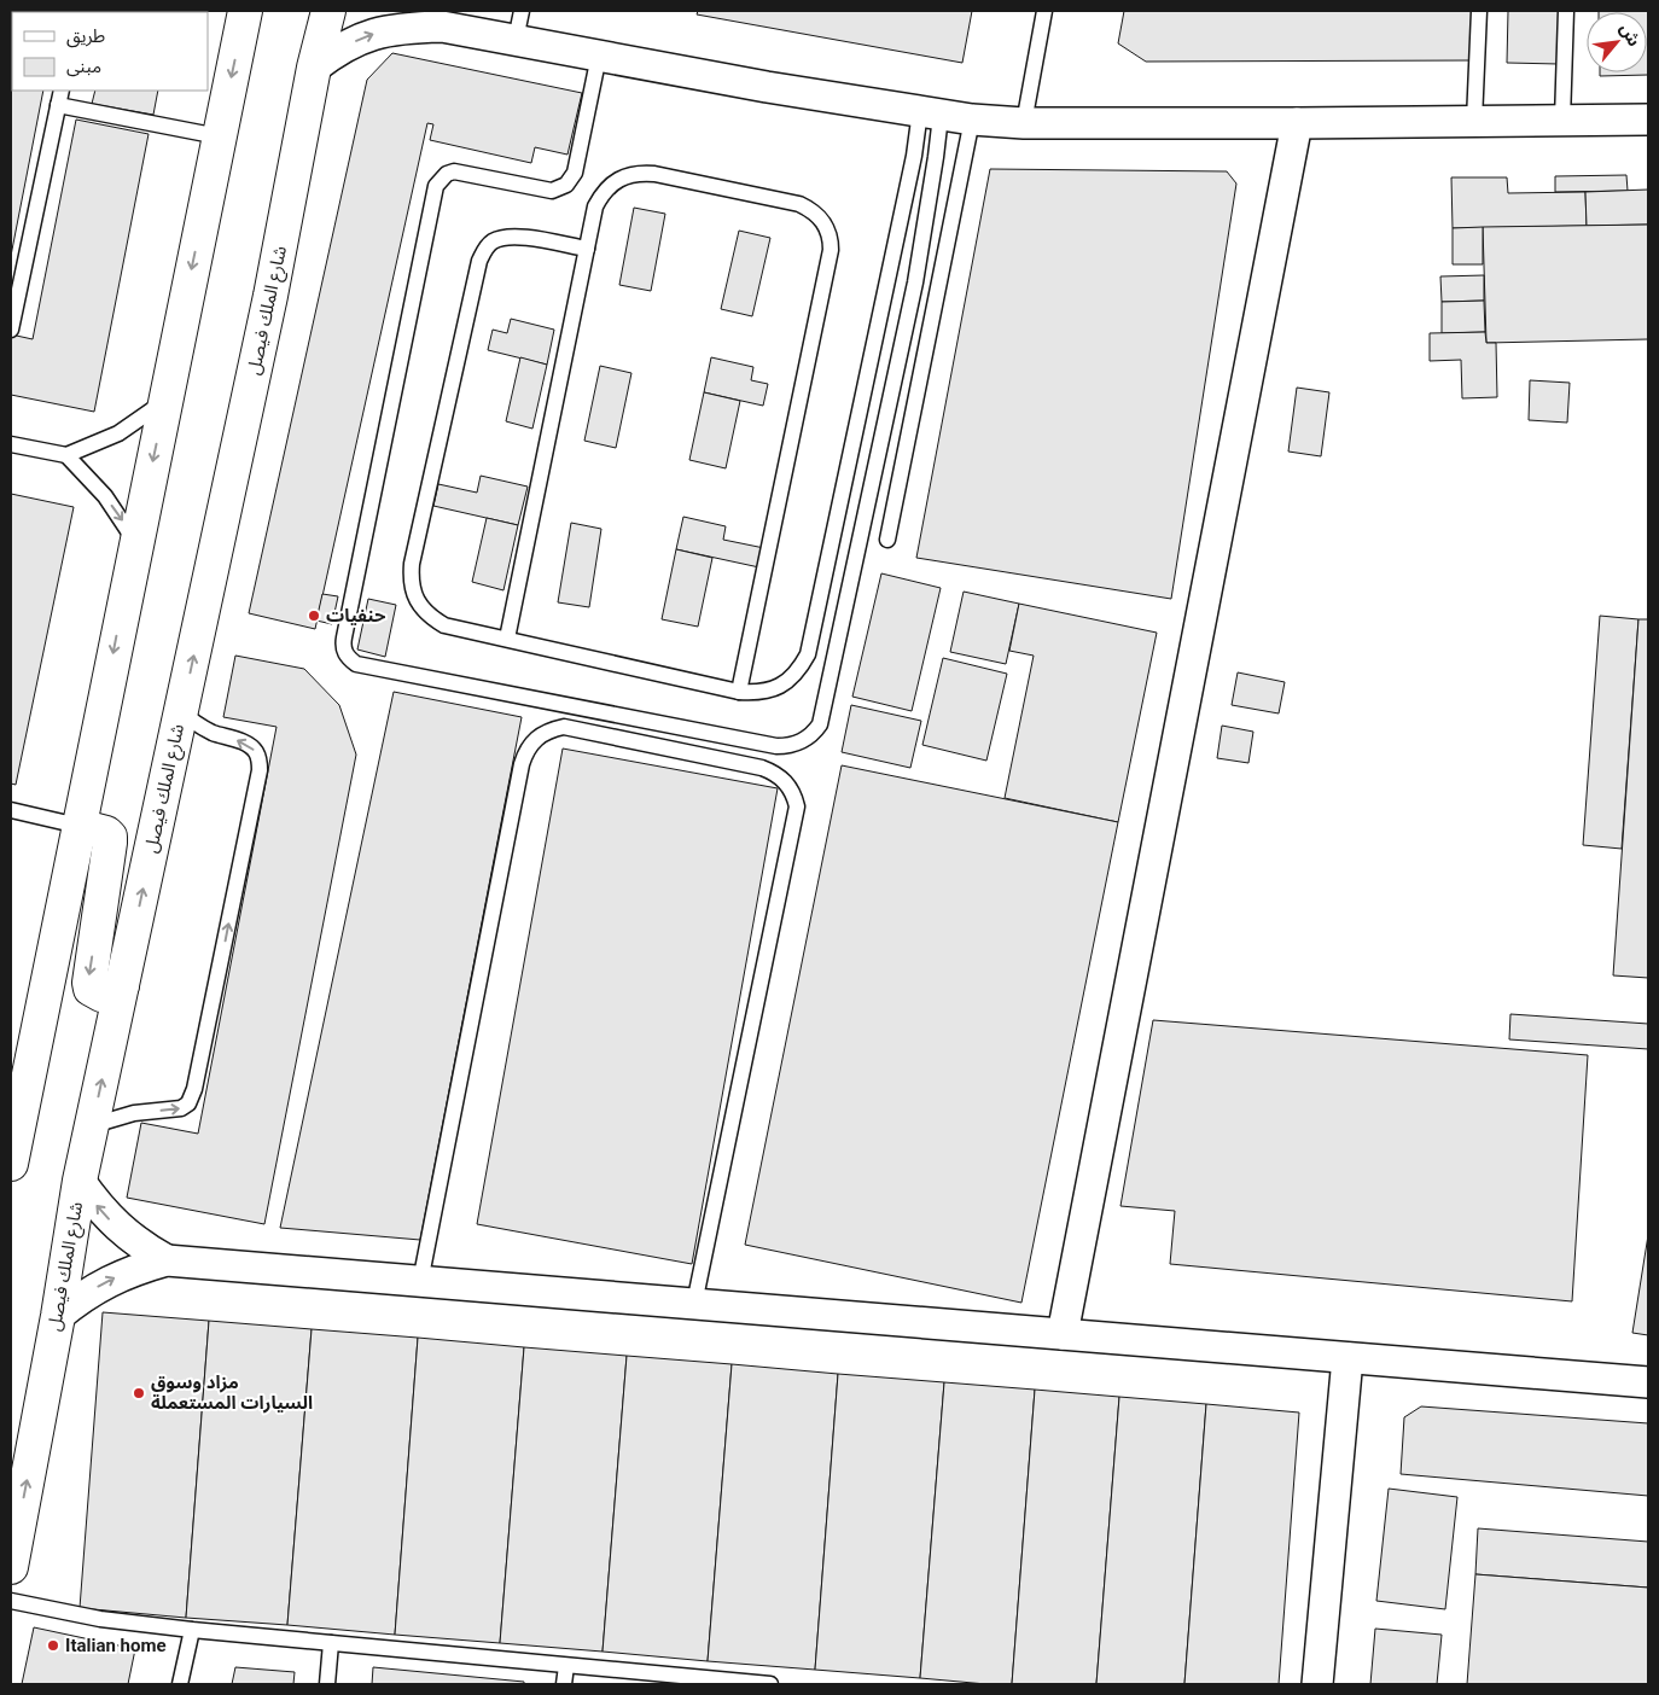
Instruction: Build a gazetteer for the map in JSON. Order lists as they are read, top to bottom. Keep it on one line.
{"streets":{"main road":["شارع الملك فيصل"]},"places":["حنفيات","مزاد وسوق السيارات المستعملة","Italian home"],"legend":["طريق","مبنى"],"north":"top right"}
